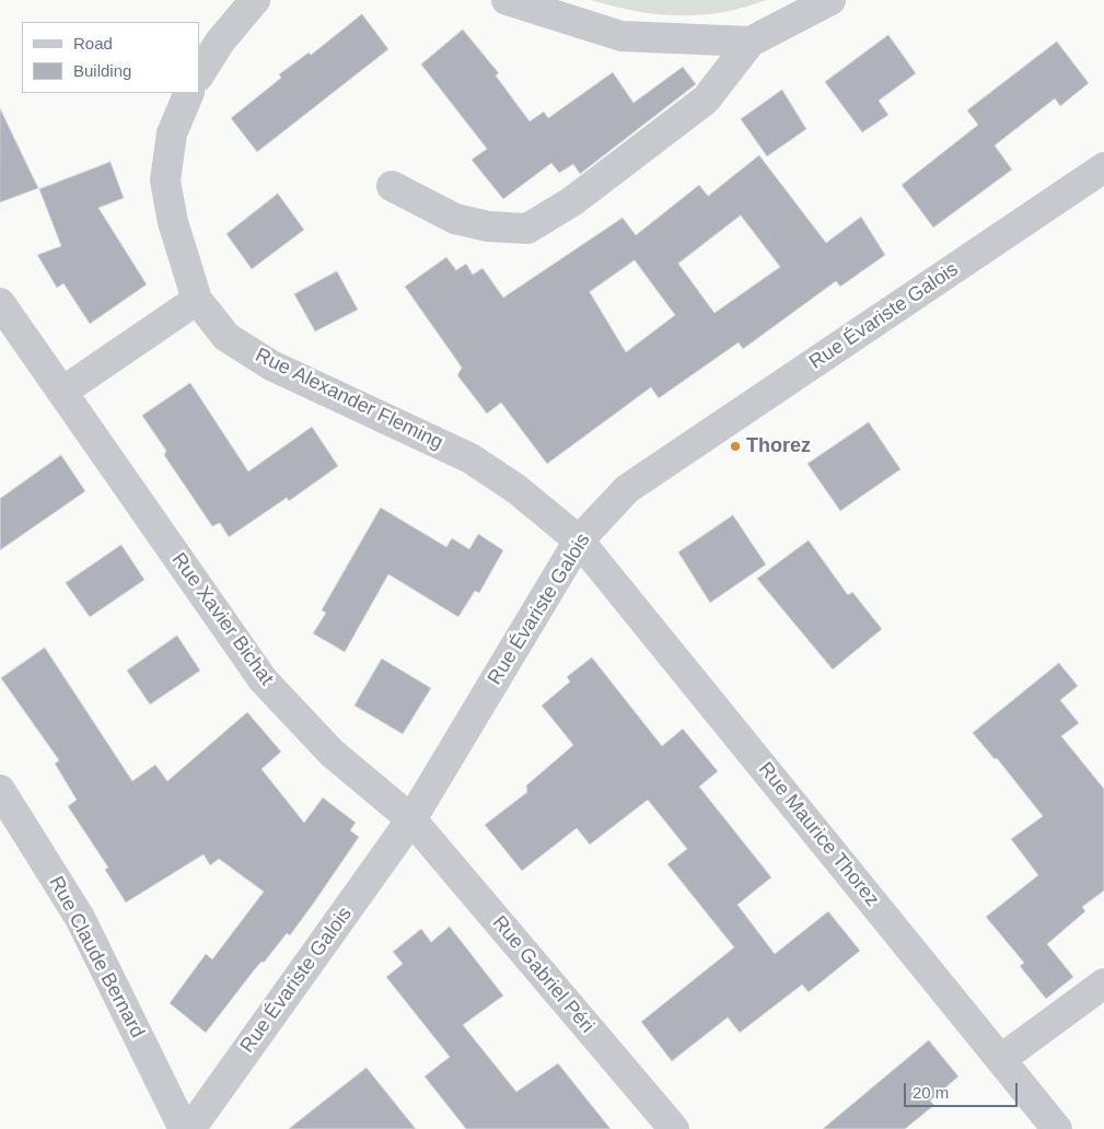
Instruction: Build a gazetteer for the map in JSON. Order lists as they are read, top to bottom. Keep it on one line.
{"streets":{"street":["Rue Évariste Galois","Rue Alexander Fleming","Rue Xavier Bichat","Rue Maurice Thorez","Rue Claude Bernard","Rue Gabriel Péri"]},"crossings":[["Rue Évariste Galois","Rue Alexander Fleming"],["Rue Évariste Galois","Rue Xavier Bichat"],["Rue Évariste Galois","Rue Maurice Thorez"],["Rue Évariste Galois","Rue Gabriel Péri"],["Rue Alexander Fleming","Rue Maurice Thorez"],["Rue Xavier Bichat","Rue Gabriel Péri"]],"places":["Thorez"],"legend":["Road","Building"],"scale_bar":"20 m"}
